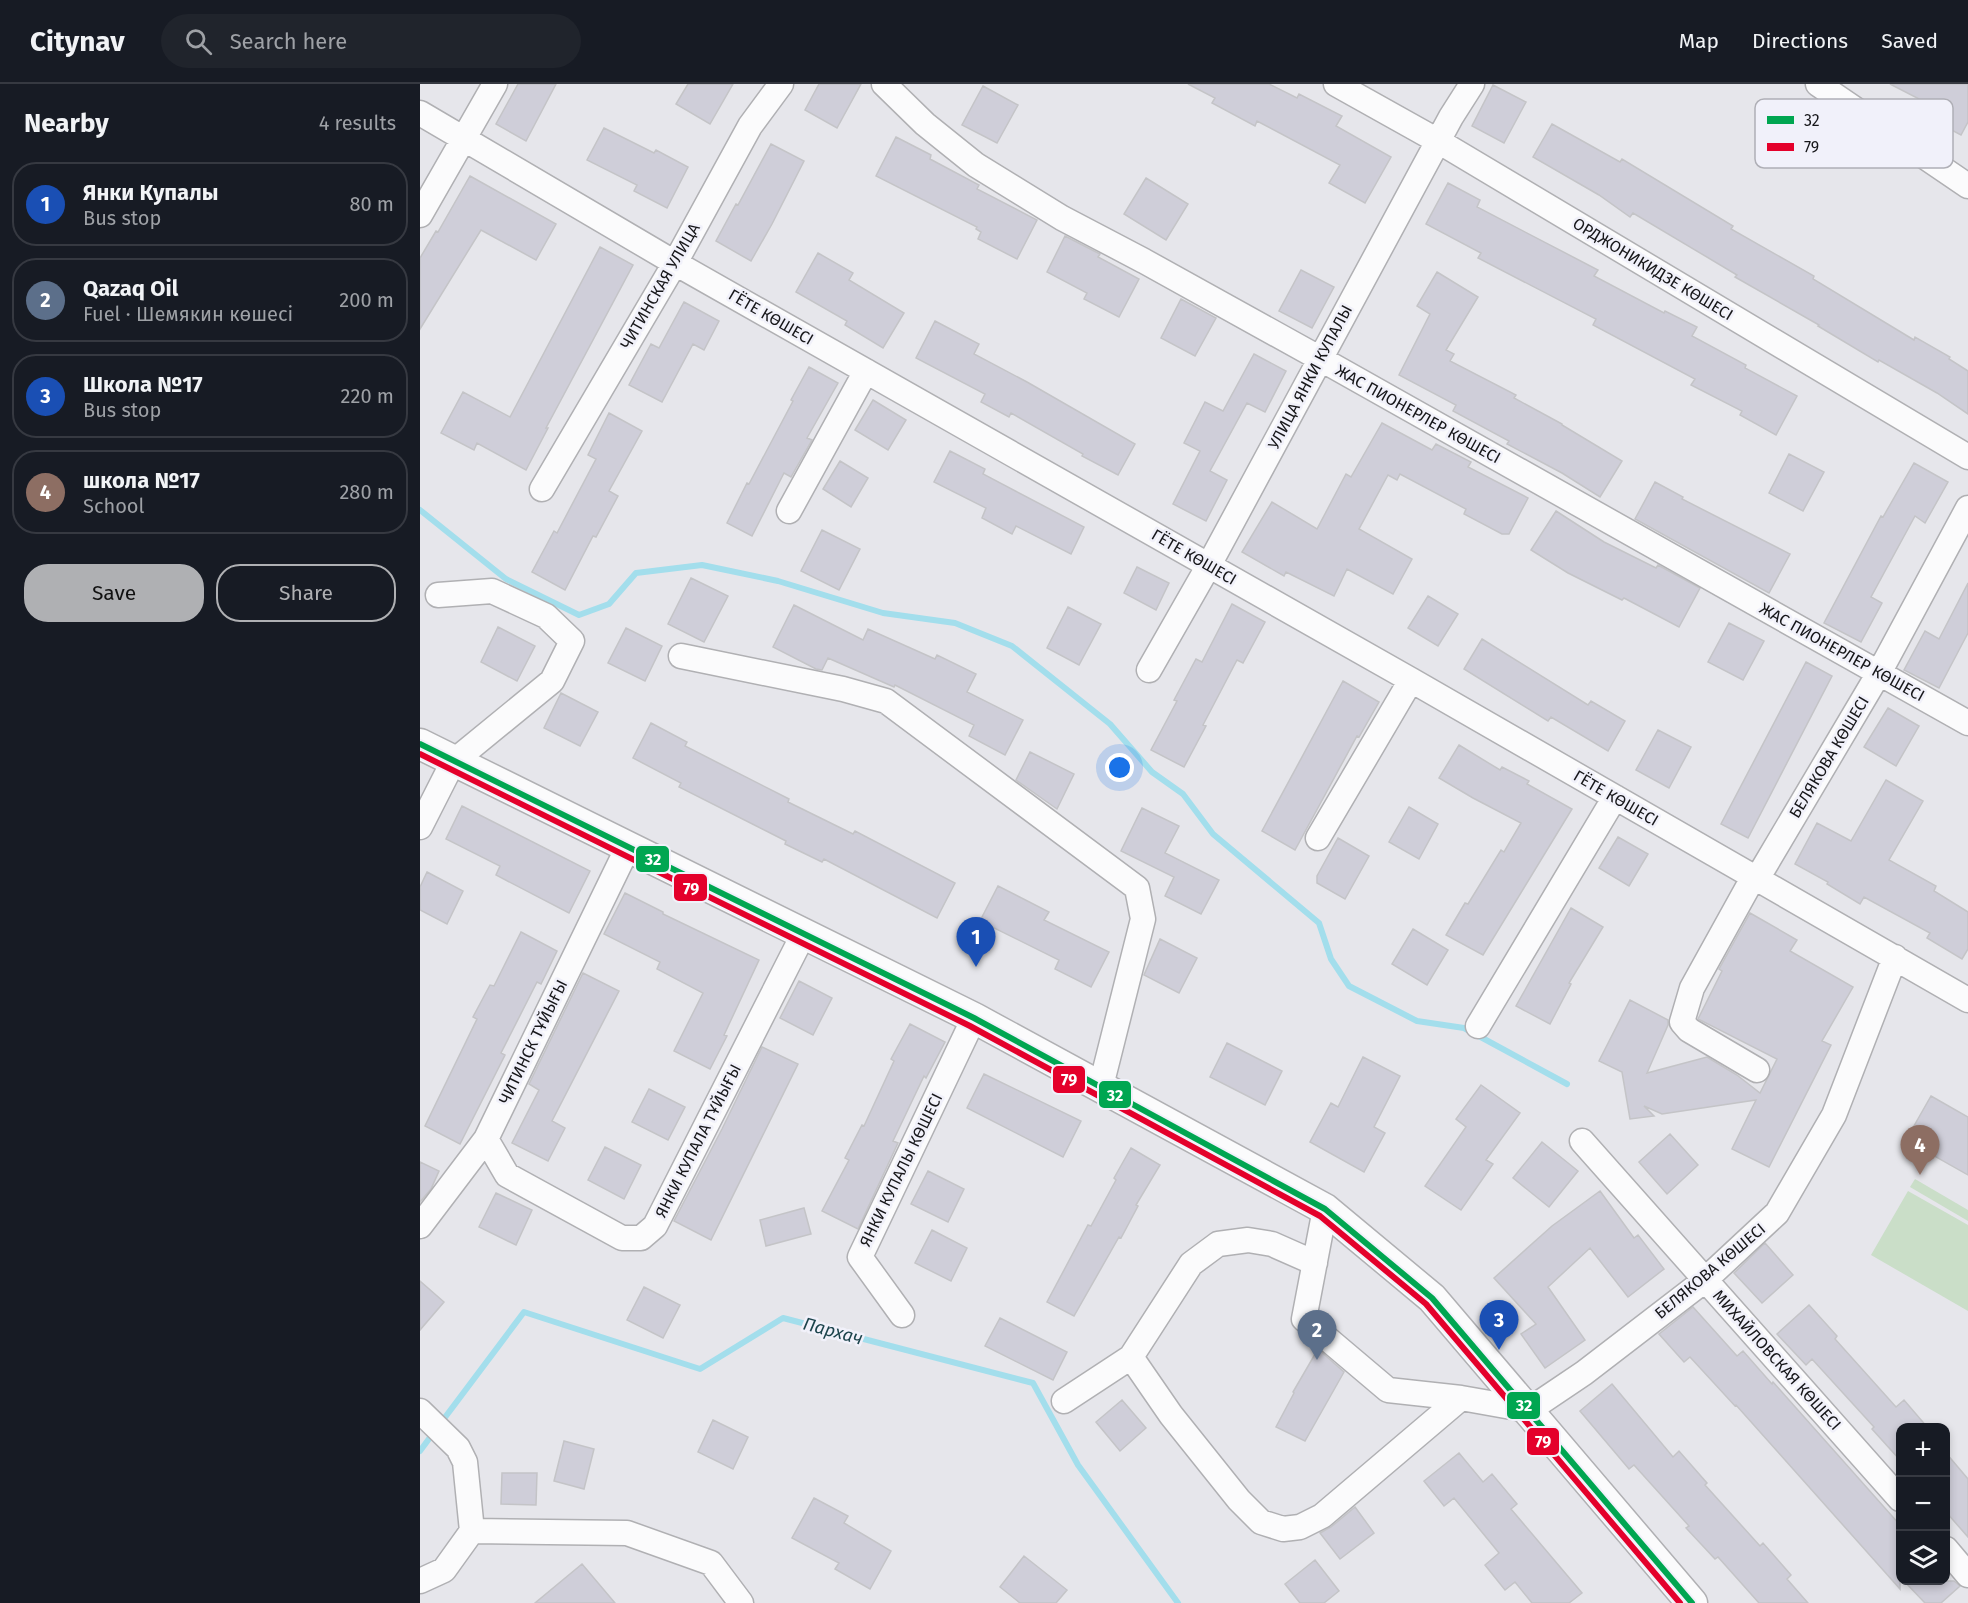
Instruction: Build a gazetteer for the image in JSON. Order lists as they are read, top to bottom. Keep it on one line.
{"streets":{"street":["ОРДЖОНИКИДЗЕ КӨШЕСІ","ЧИТИНСКАЯ УЛИЦА","ГЁТЕ КӨШЕСІ","УЛИЦА ЯНКИ КУПАЛЫ","ЖАС ПИОНЕРЛЕР КӨШЕСІ","БЕЛЯКОВА КӨШЕСІ","ЧИТИНСК ТҰЙЫҒЫ","ЯНКИ КУПАЛА ТҰЙЫҒЫ","ЯНКИ КУПАЛЫ КӨШЕСІ","МИХАЙЛОВСКАЯ КӨШЕСІ"]},"crossings":[["ОРДЖОНИКИДЗЕ КӨШЕСІ","УЛИЦА ЯНКИ КУПАЛЫ"],["ЧИТИНСКАЯ УЛИЦА","ГЁТЕ КӨШЕСІ"],["ГЁТЕ КӨШЕСІ","УЛИЦА ЯНКИ КУПАЛЫ"],["ГЁТЕ КӨШЕСІ","БЕЛЯКОВА КӨШЕСІ"],["УЛИЦА ЯНКИ КУПАЛЫ","ЖАС ПИОНЕРЛЕР КӨШЕСІ"],["ЖАС ПИОНЕРЛЕР КӨШЕСІ","БЕЛЯКОВА КӨШЕСІ"],["БЕЛЯКОВА КӨШЕСІ","МИХАЙЛОВСКАЯ КӨШЕСІ"],["ЧИТИНСК ТҰЙЫҒЫ","ЯНКИ КУПАЛА ТҰЙЫҒЫ"]],"water":["Пархач"],"lines":["transit line 32","transit line 79"],"legend":["32","79"],"page":{"header":"Citynav","search":"Search here","nav":["Map","Directions","Saved"],"heading":["Nearby","4 results"],"list":[{"mark":"1","name":"Янки Купалы","note":"Bus stop","value":"80 m"},{"mark":"2","name":"Qazaq Oil","note":"Fuel · Шемякин көшесі","value":"200 m"},{"mark":"3","name":"Школа №17","note":"Bus stop","value":"220 m"},{"mark":"4","name":"школа №17","note":"School","value":"280 m"}],"buttons":["Save","Share"],"pins":["1","4","3","2"],"map_buttons":["+","−"]}}
